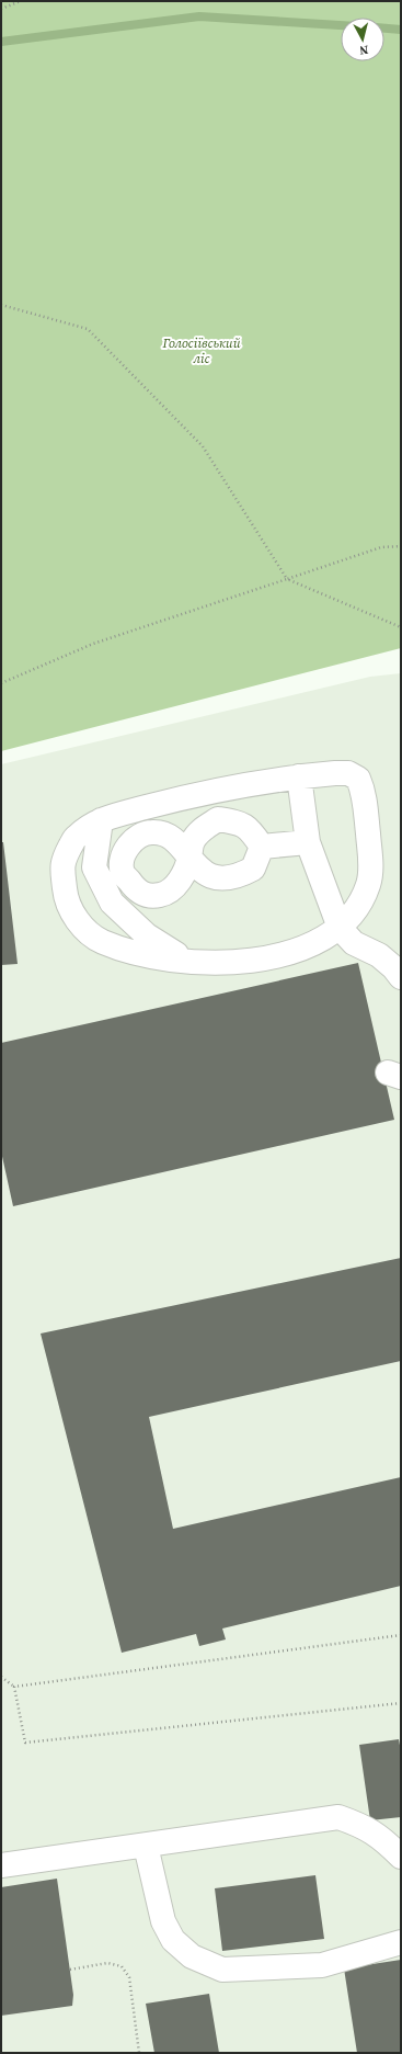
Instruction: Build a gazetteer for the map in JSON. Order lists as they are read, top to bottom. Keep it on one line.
{"parks":["Голосіївський ліс"],"north":"bottom"}
